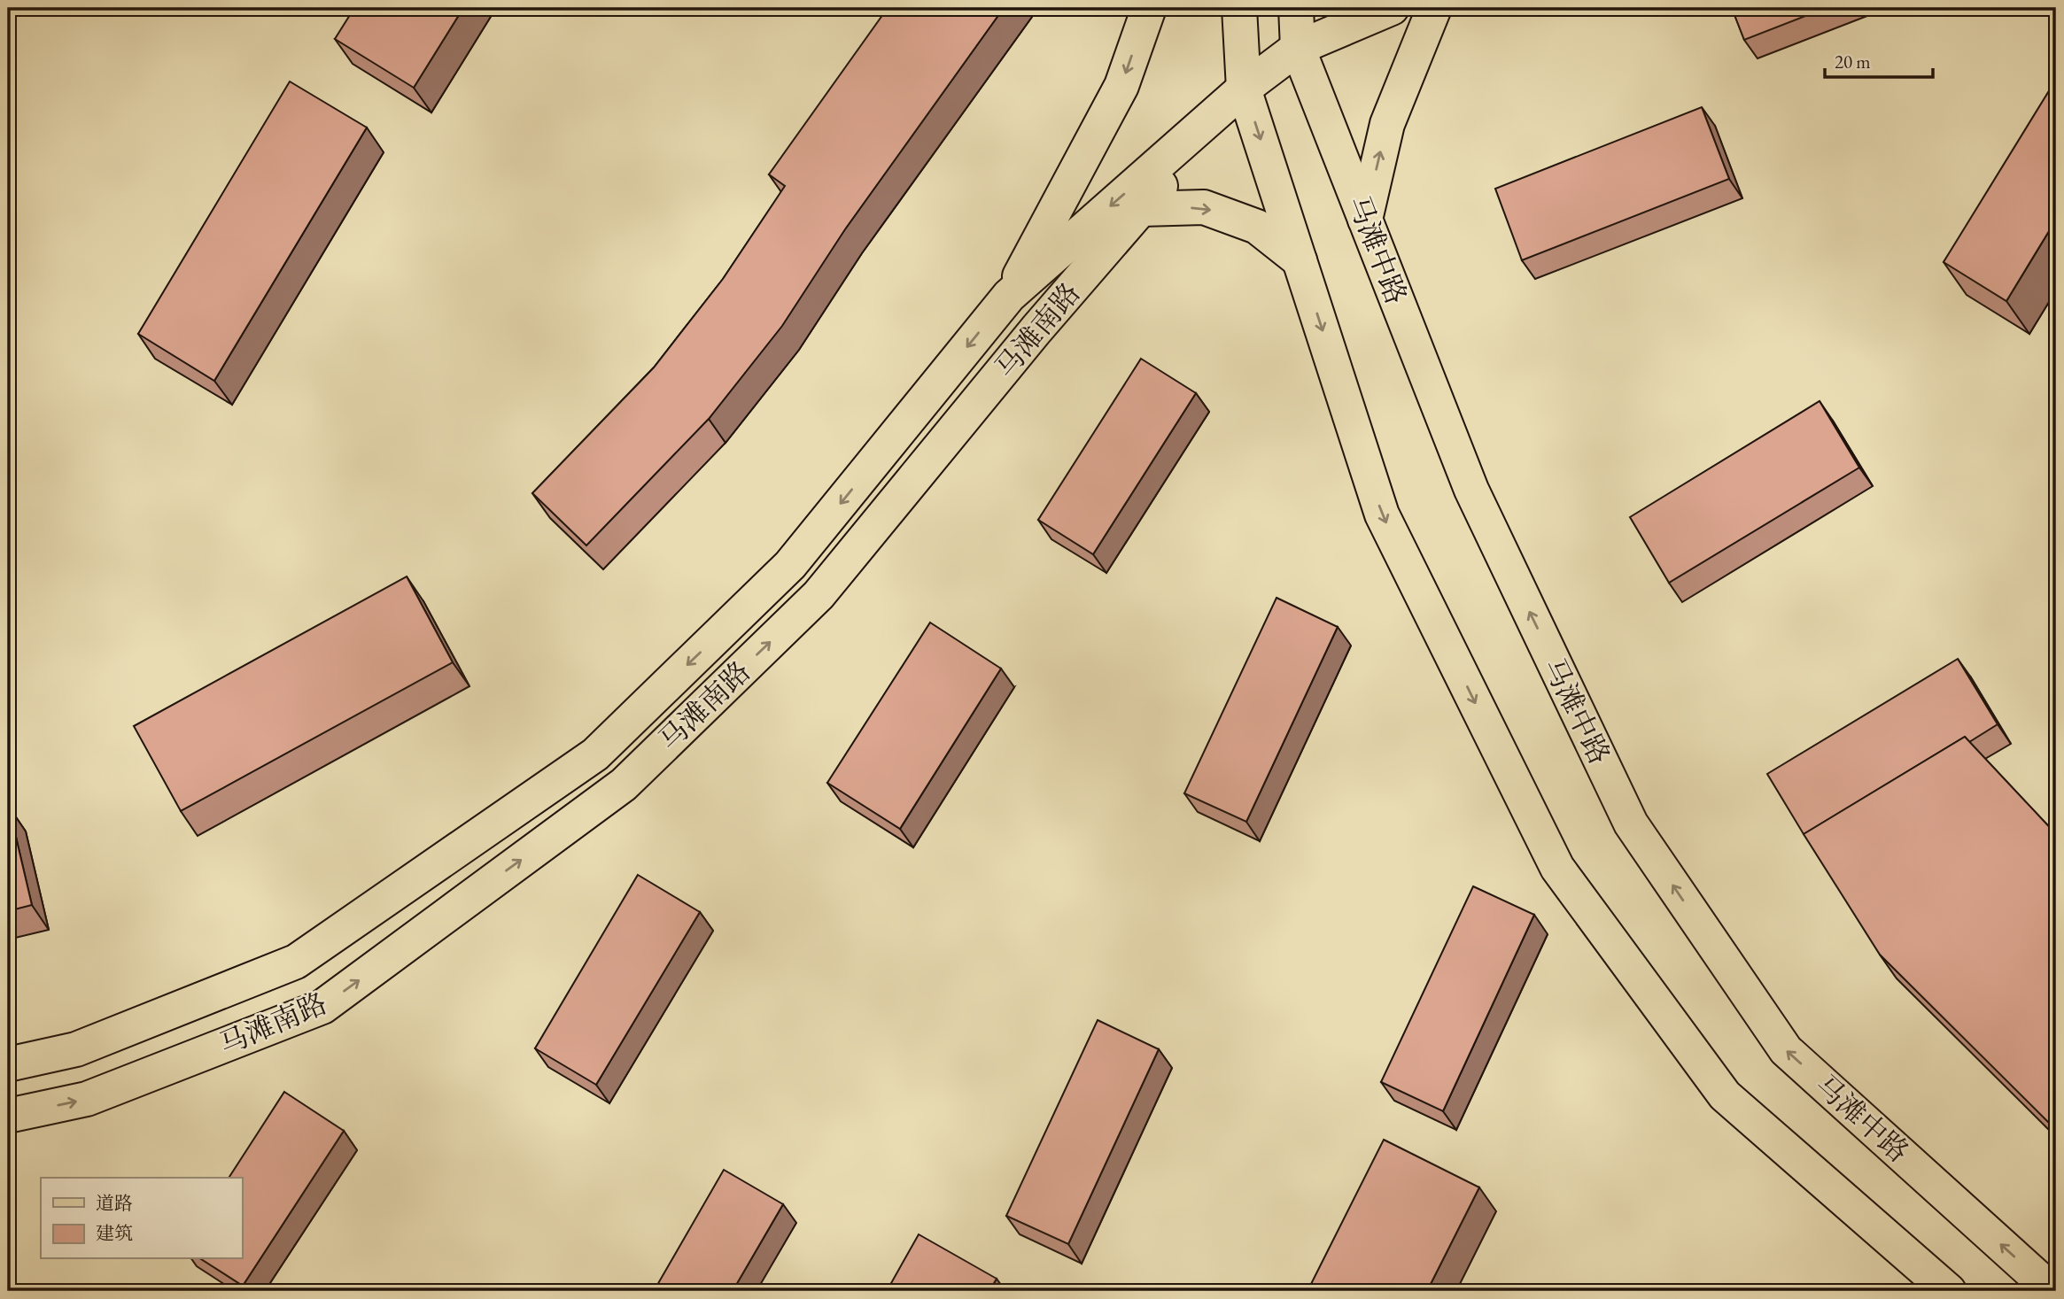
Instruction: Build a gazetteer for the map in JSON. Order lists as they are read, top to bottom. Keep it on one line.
{"streets":{"main road":["马滩中路","马滩南路"]},"crossings":[["马滩中路","马滩南路"]],"legend":["道路","建筑"],"scale_bar":"20 m"}
